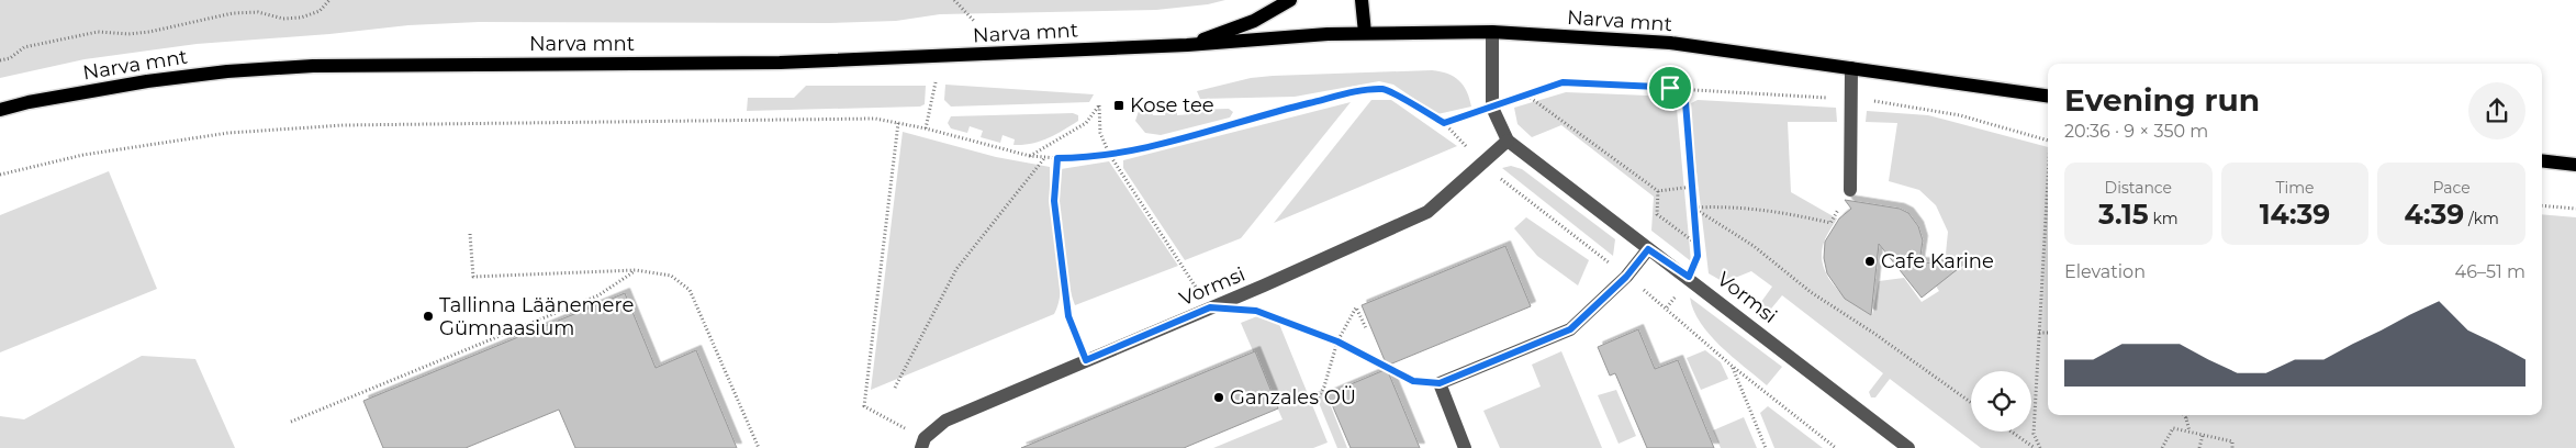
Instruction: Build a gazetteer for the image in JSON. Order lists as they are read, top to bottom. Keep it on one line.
{"streets":{"main road":["Narva mnt"],"street":["Vormsi"]},"crossings":[["Narva mnt","Vormsi"]],"places":{"transit":["Kose tee"],"other":["Cafe Karine","Tallinna Läänemere Gümnaasium","Ganzales OÜ"]},"page":{"heading":["Evening run","20:36 · 9 × 350 m"],"stats":[["Distance","3.15 km"],["Time","14:39"],["Pace","4:39 /km"]],"chart":["Elevation","46–51 m"]}}
